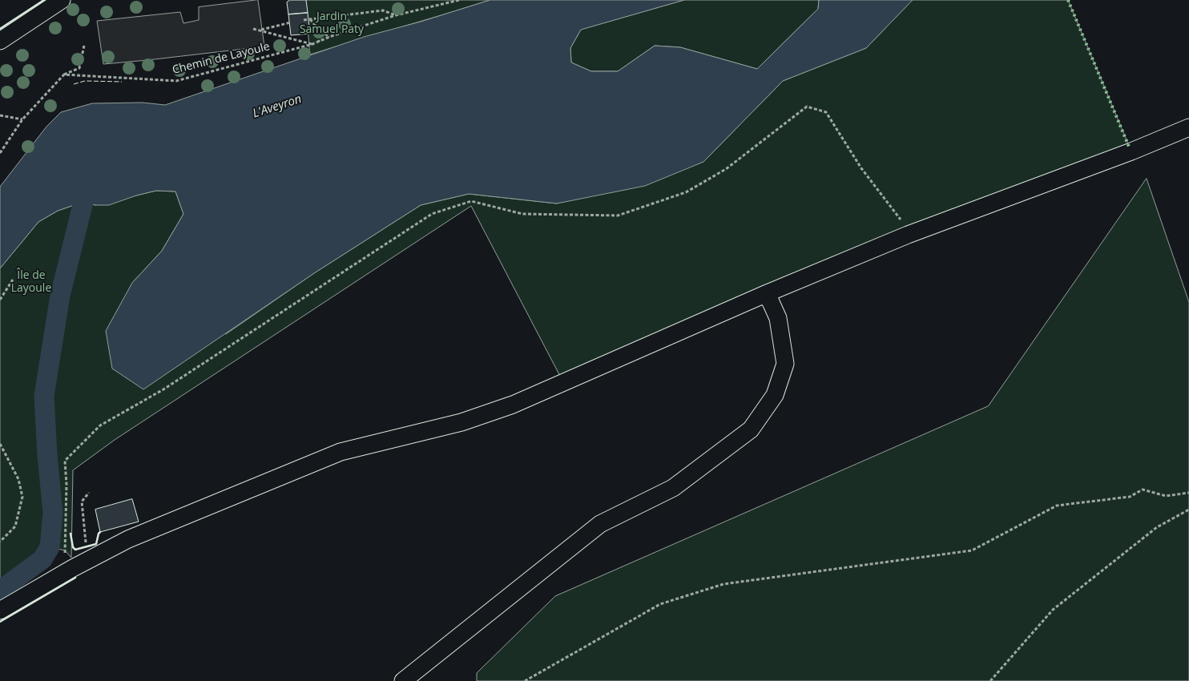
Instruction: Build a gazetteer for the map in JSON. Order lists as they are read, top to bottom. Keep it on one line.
{"streets":{"path":["Chemin de Layoule"]},"water":["L'Aveyron"],"parks":["Jardin Samuel Paty","Île de Layoule"]}
